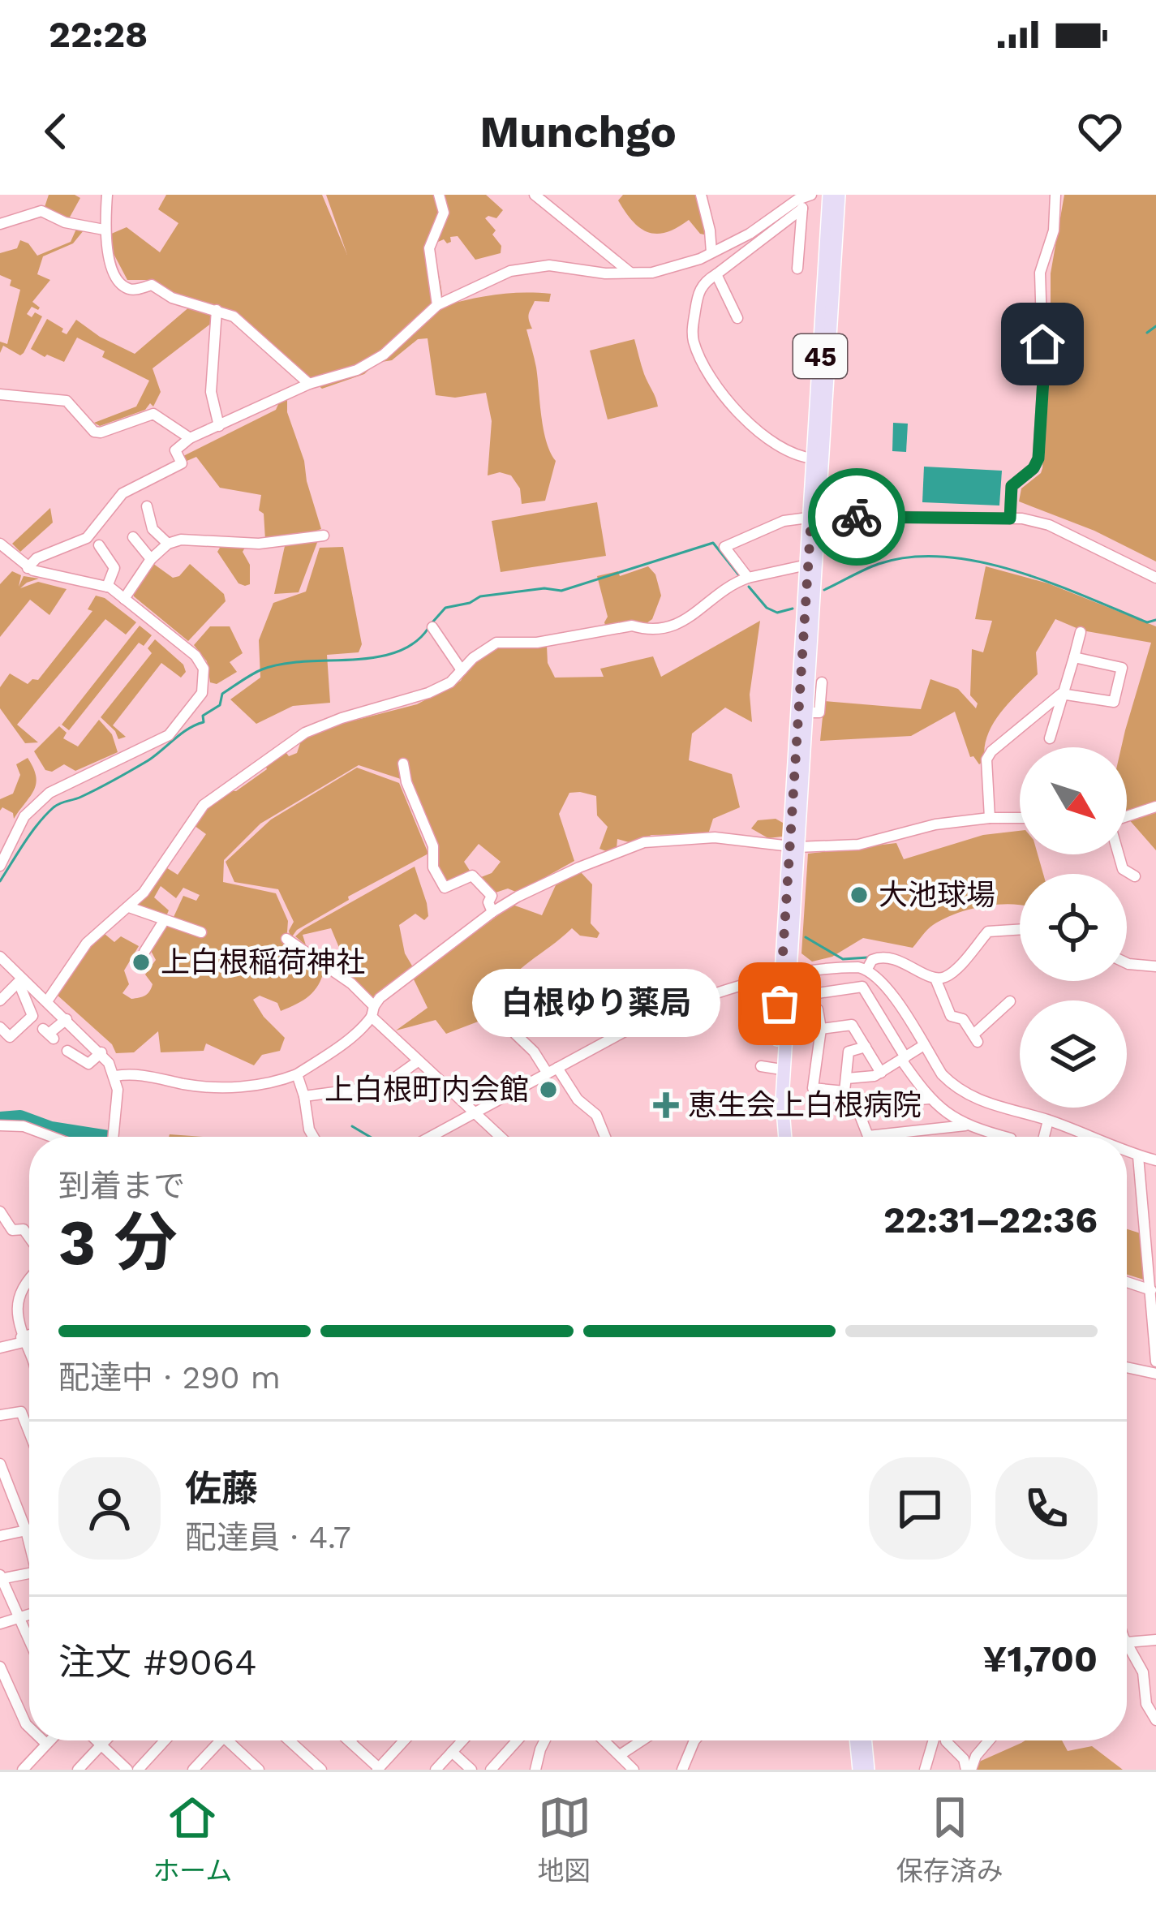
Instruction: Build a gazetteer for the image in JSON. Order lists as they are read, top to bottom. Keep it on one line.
{"streets":{"main road":["45"]},"places":{"other":["大池球場","上白根稲荷神社","白根ゆり薬局","上白根町内会館"],"health":["恵生会上白根病院"]},"north":"bottom right","page":{"status":"22:28","header":"Munchgo","bubble":"白根ゆり薬局","heading":["3 分","到着まで","22:31–22:36"],"panel":["佐藤","配達員 · 4.7","注文 #9064","¥1,700"],"bar":"配達中 · 290 m","tabs":["ホーム","地図","保存済み"]}}
